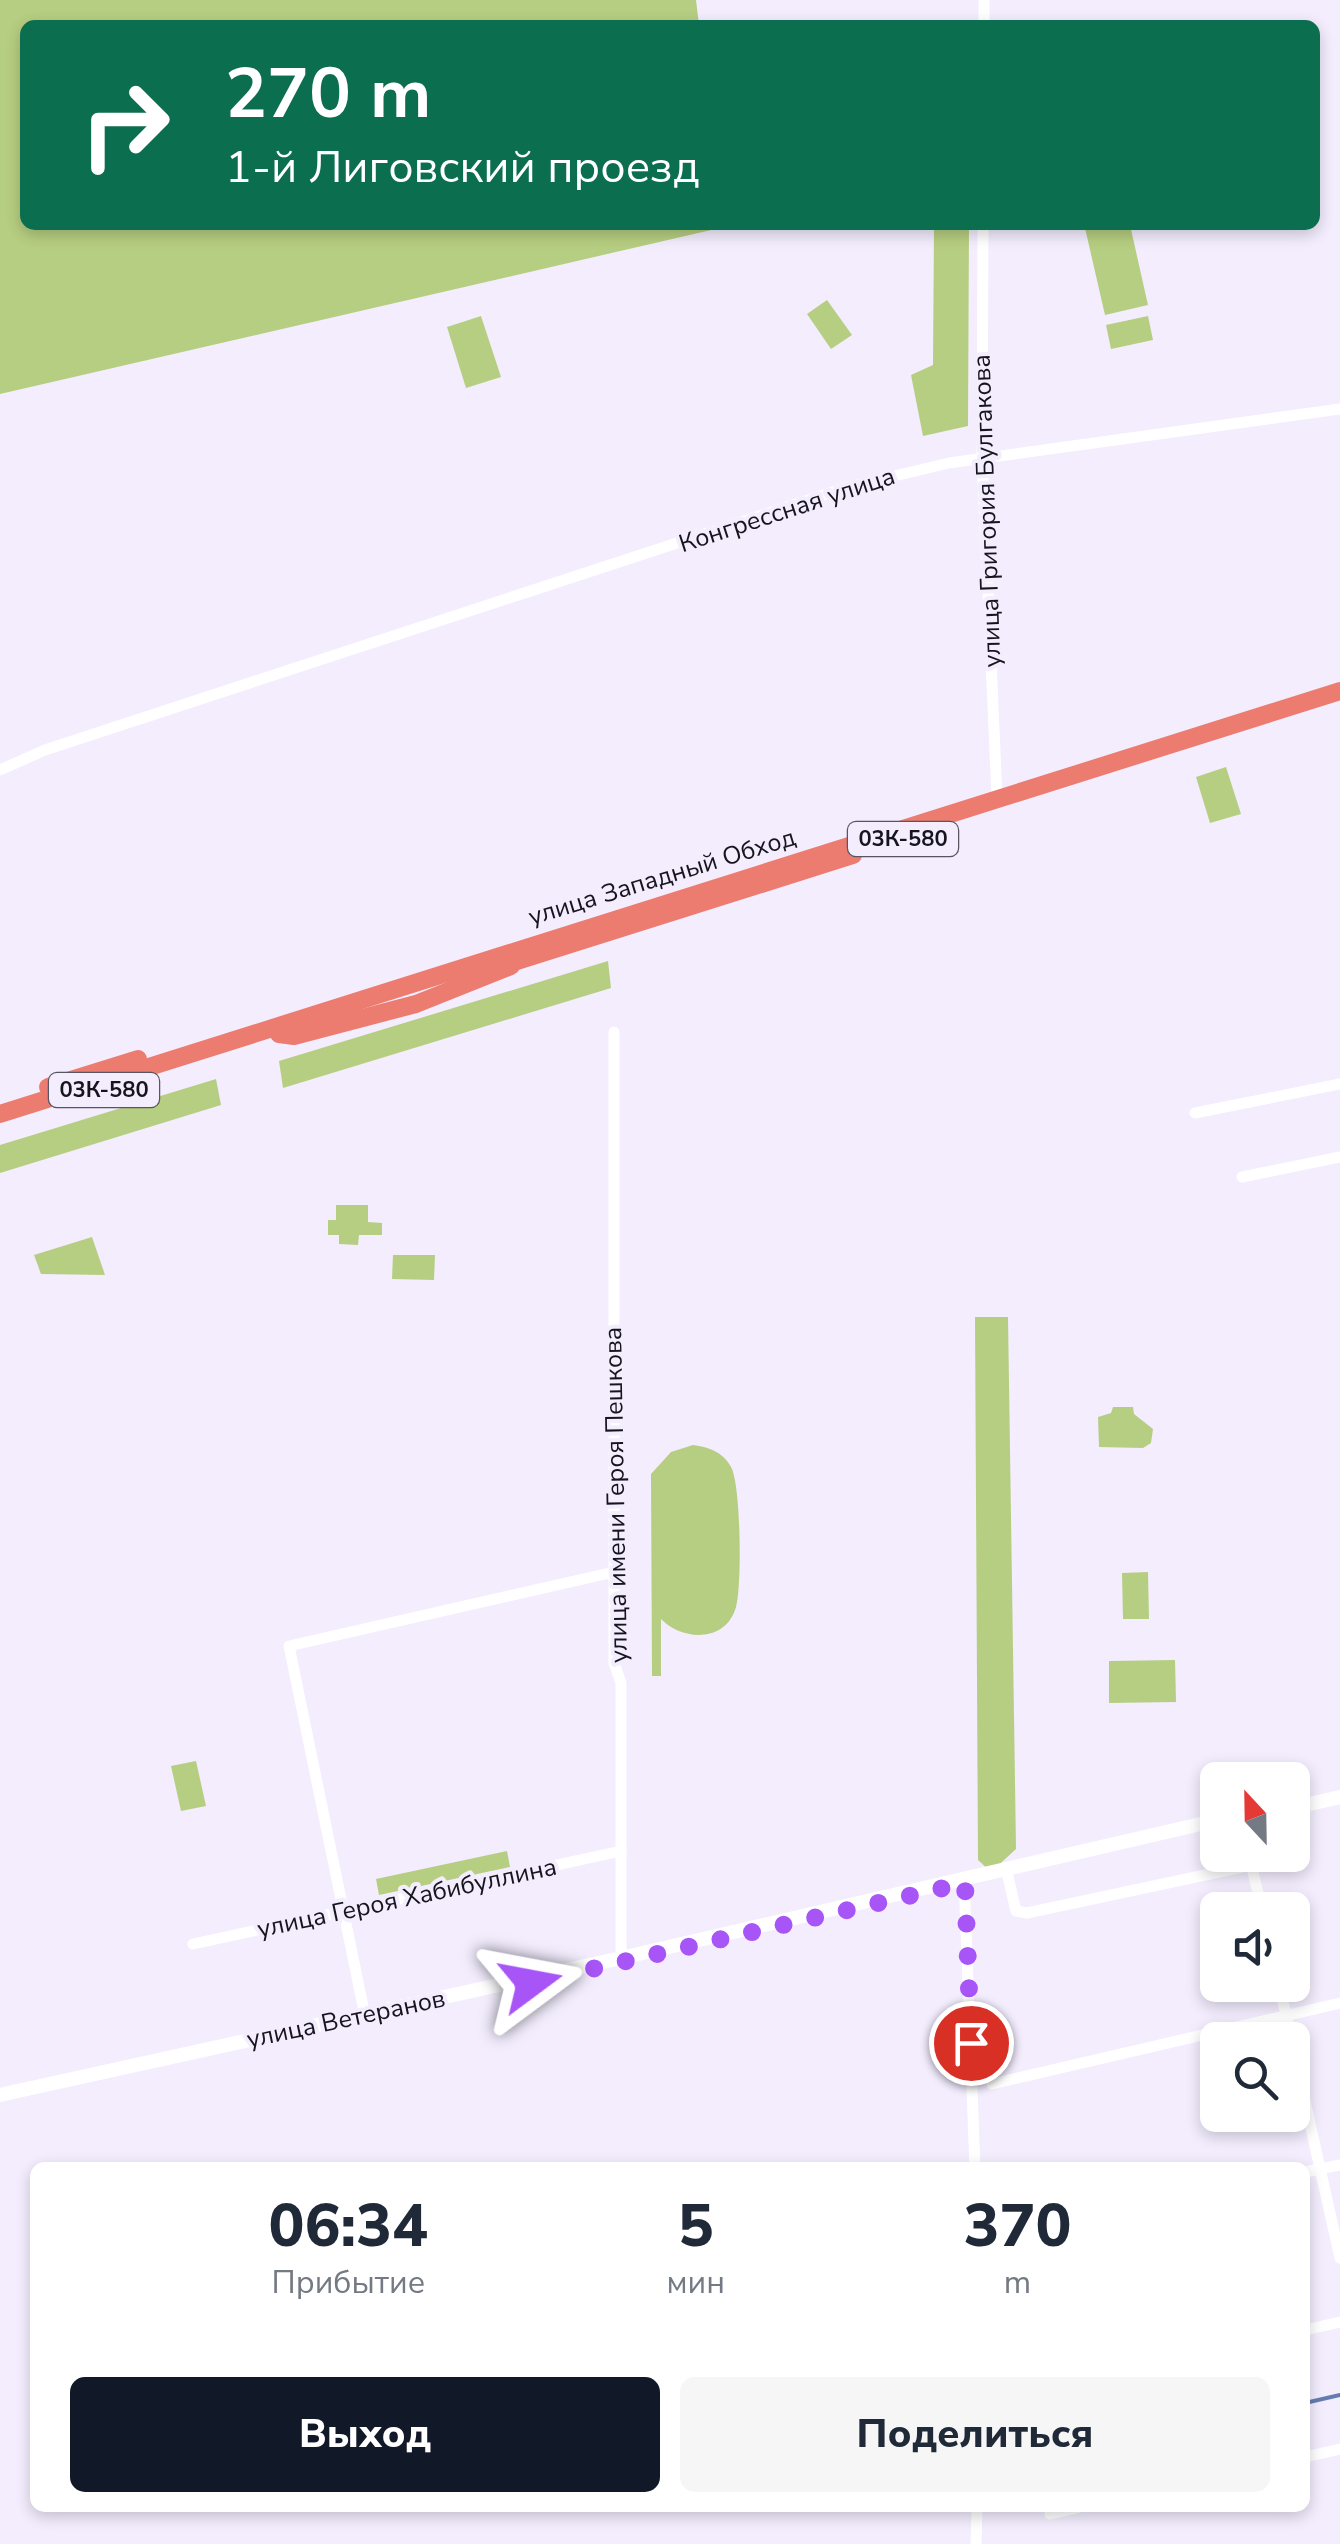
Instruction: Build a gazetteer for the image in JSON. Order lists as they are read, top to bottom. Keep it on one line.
{"streets":{"highway":["03К-580","улица Западный Обход"],"street":["Конгрессная улица","улица Григория Булгакова","улица имени Героя Пешкова","улица Героя Хабибуллина","улица Ветеранов"]},"crossings":[["Конгрессная улица","улица Григория Булгакова"],["улица Григория Булгакова","улица Западный Обход"],["улица имени Героя Пешкова","улица Героя Хабибуллина"],["улица имени Героя Пешкова","улица Ветеранов"]],"north":"top","page":{"turn":["270 m","1-й Лиговский проезд"],"eta":["06:34","Прибытие","5","мин","370","m"],"buttons":["Выход","Поделиться"]}}
